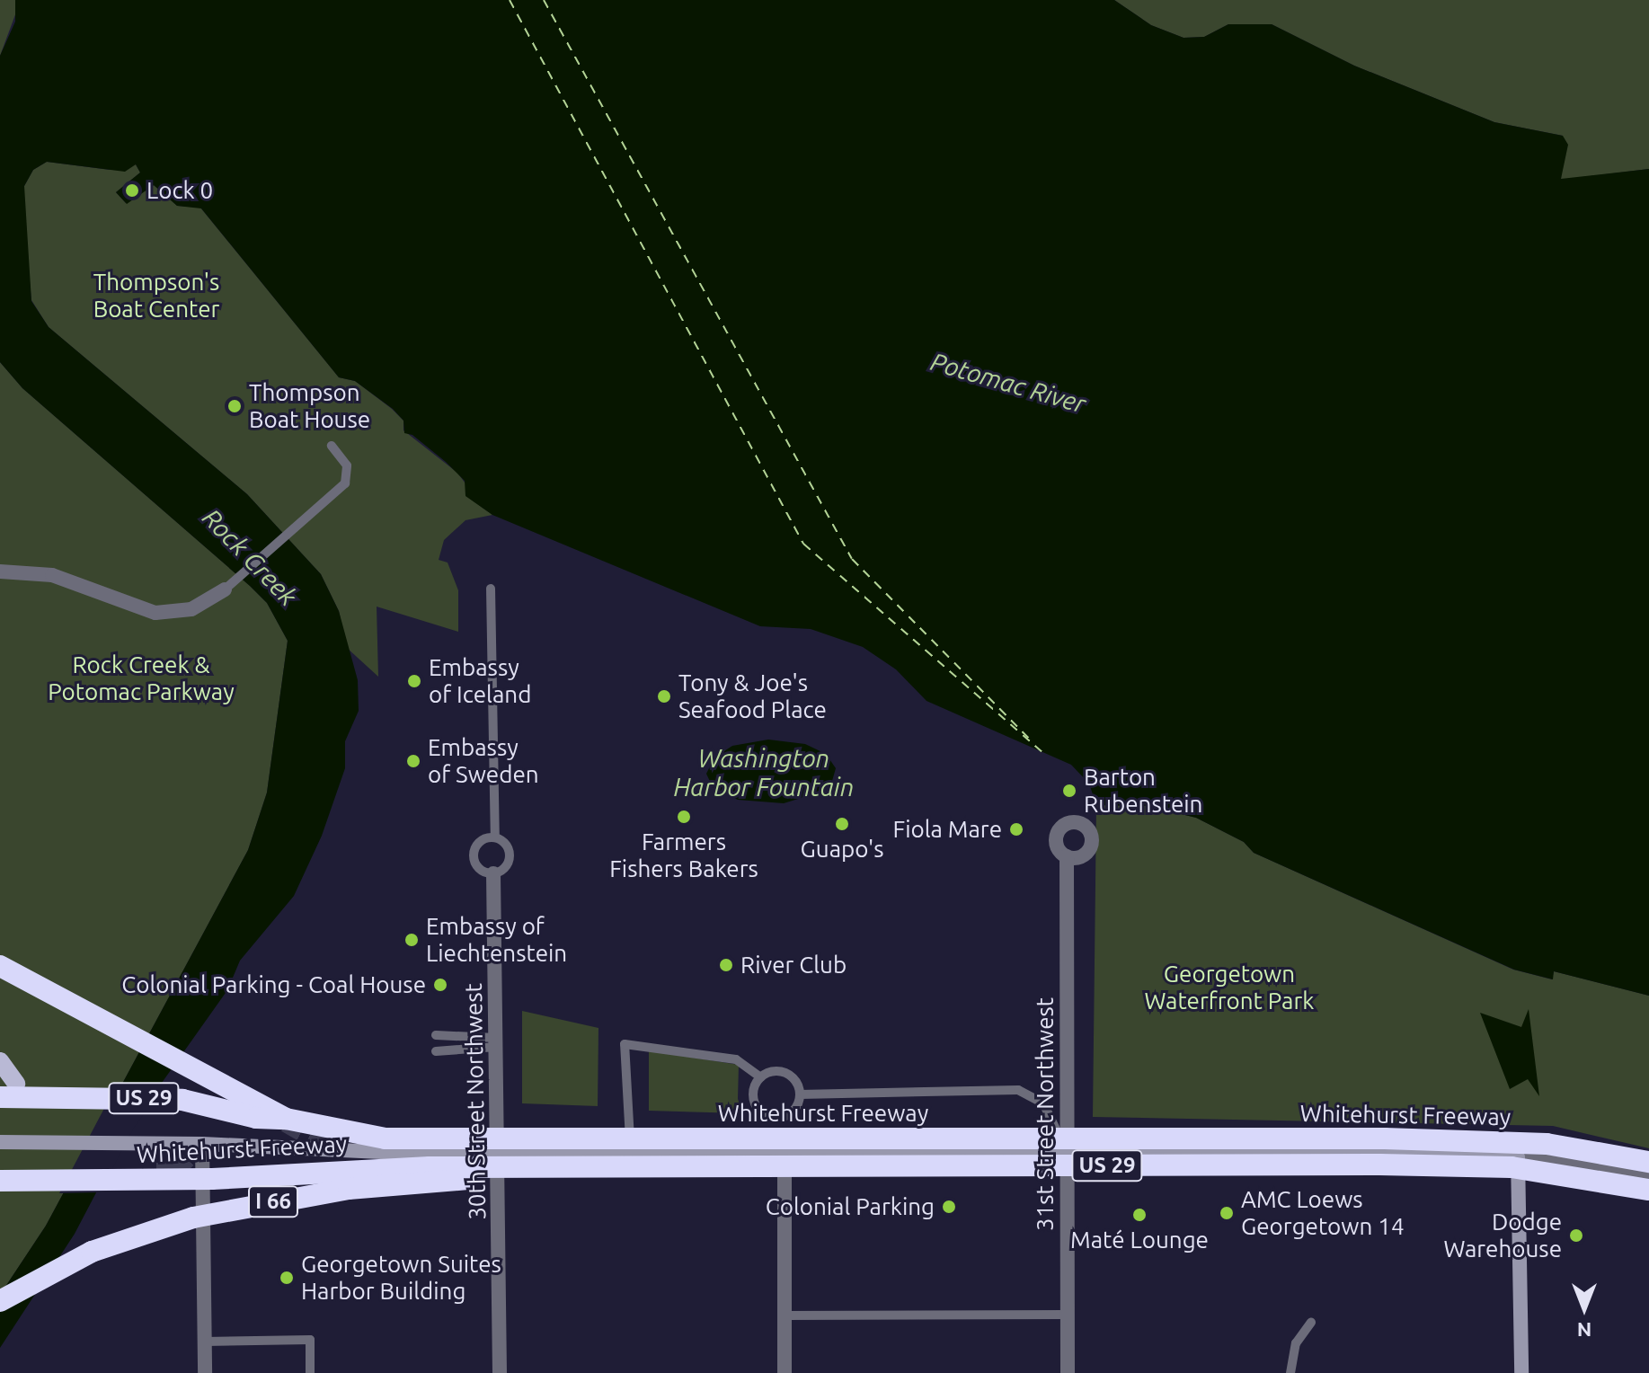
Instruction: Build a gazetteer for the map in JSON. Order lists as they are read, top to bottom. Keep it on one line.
{"streets":{"highway":["US 29","Whitehurst Freeway","I 66"],"street":["30th Street Northwest","31st Street Northwest"]},"crossings":[["Whitehurst Freeway","I 66"]],"water":["Potomac River","Rock Creek","Washington Harbor Fountain"],"parks":["Thompson's Boat Center","Rock Creek & Potomac Parkway","Georgetown Waterfront Park"],"places":["Lock 0","Thompson Boat House","Embassy of Iceland","Tony & Joe's Seafood Place","Embassy of Sweden","Barton Rubenstein","Farmers Fishers Bakers","Guapo's","Fiola Mare","Embassy of Liechtenstein","River Club","Colonial Parking - Coal House","Colonial Parking","AMC Loews Georgetown 14","Maté Lounge","Dodge Warehouse","Georgetown Suites Harbor Building"],"north":"bottom"}
